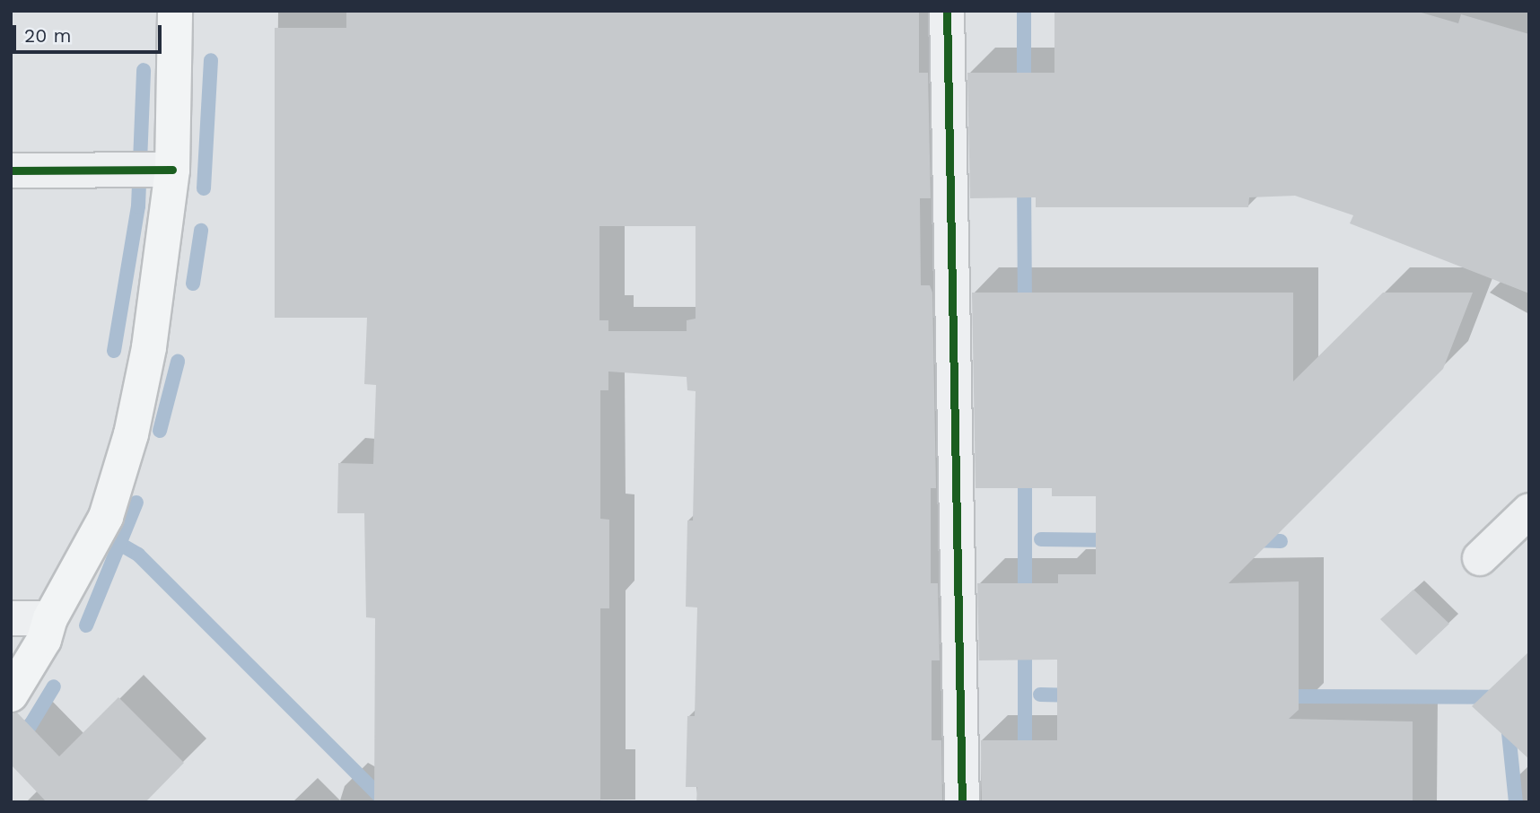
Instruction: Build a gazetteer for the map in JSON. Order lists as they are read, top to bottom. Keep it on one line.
{"scale_bar":"20 m"}
